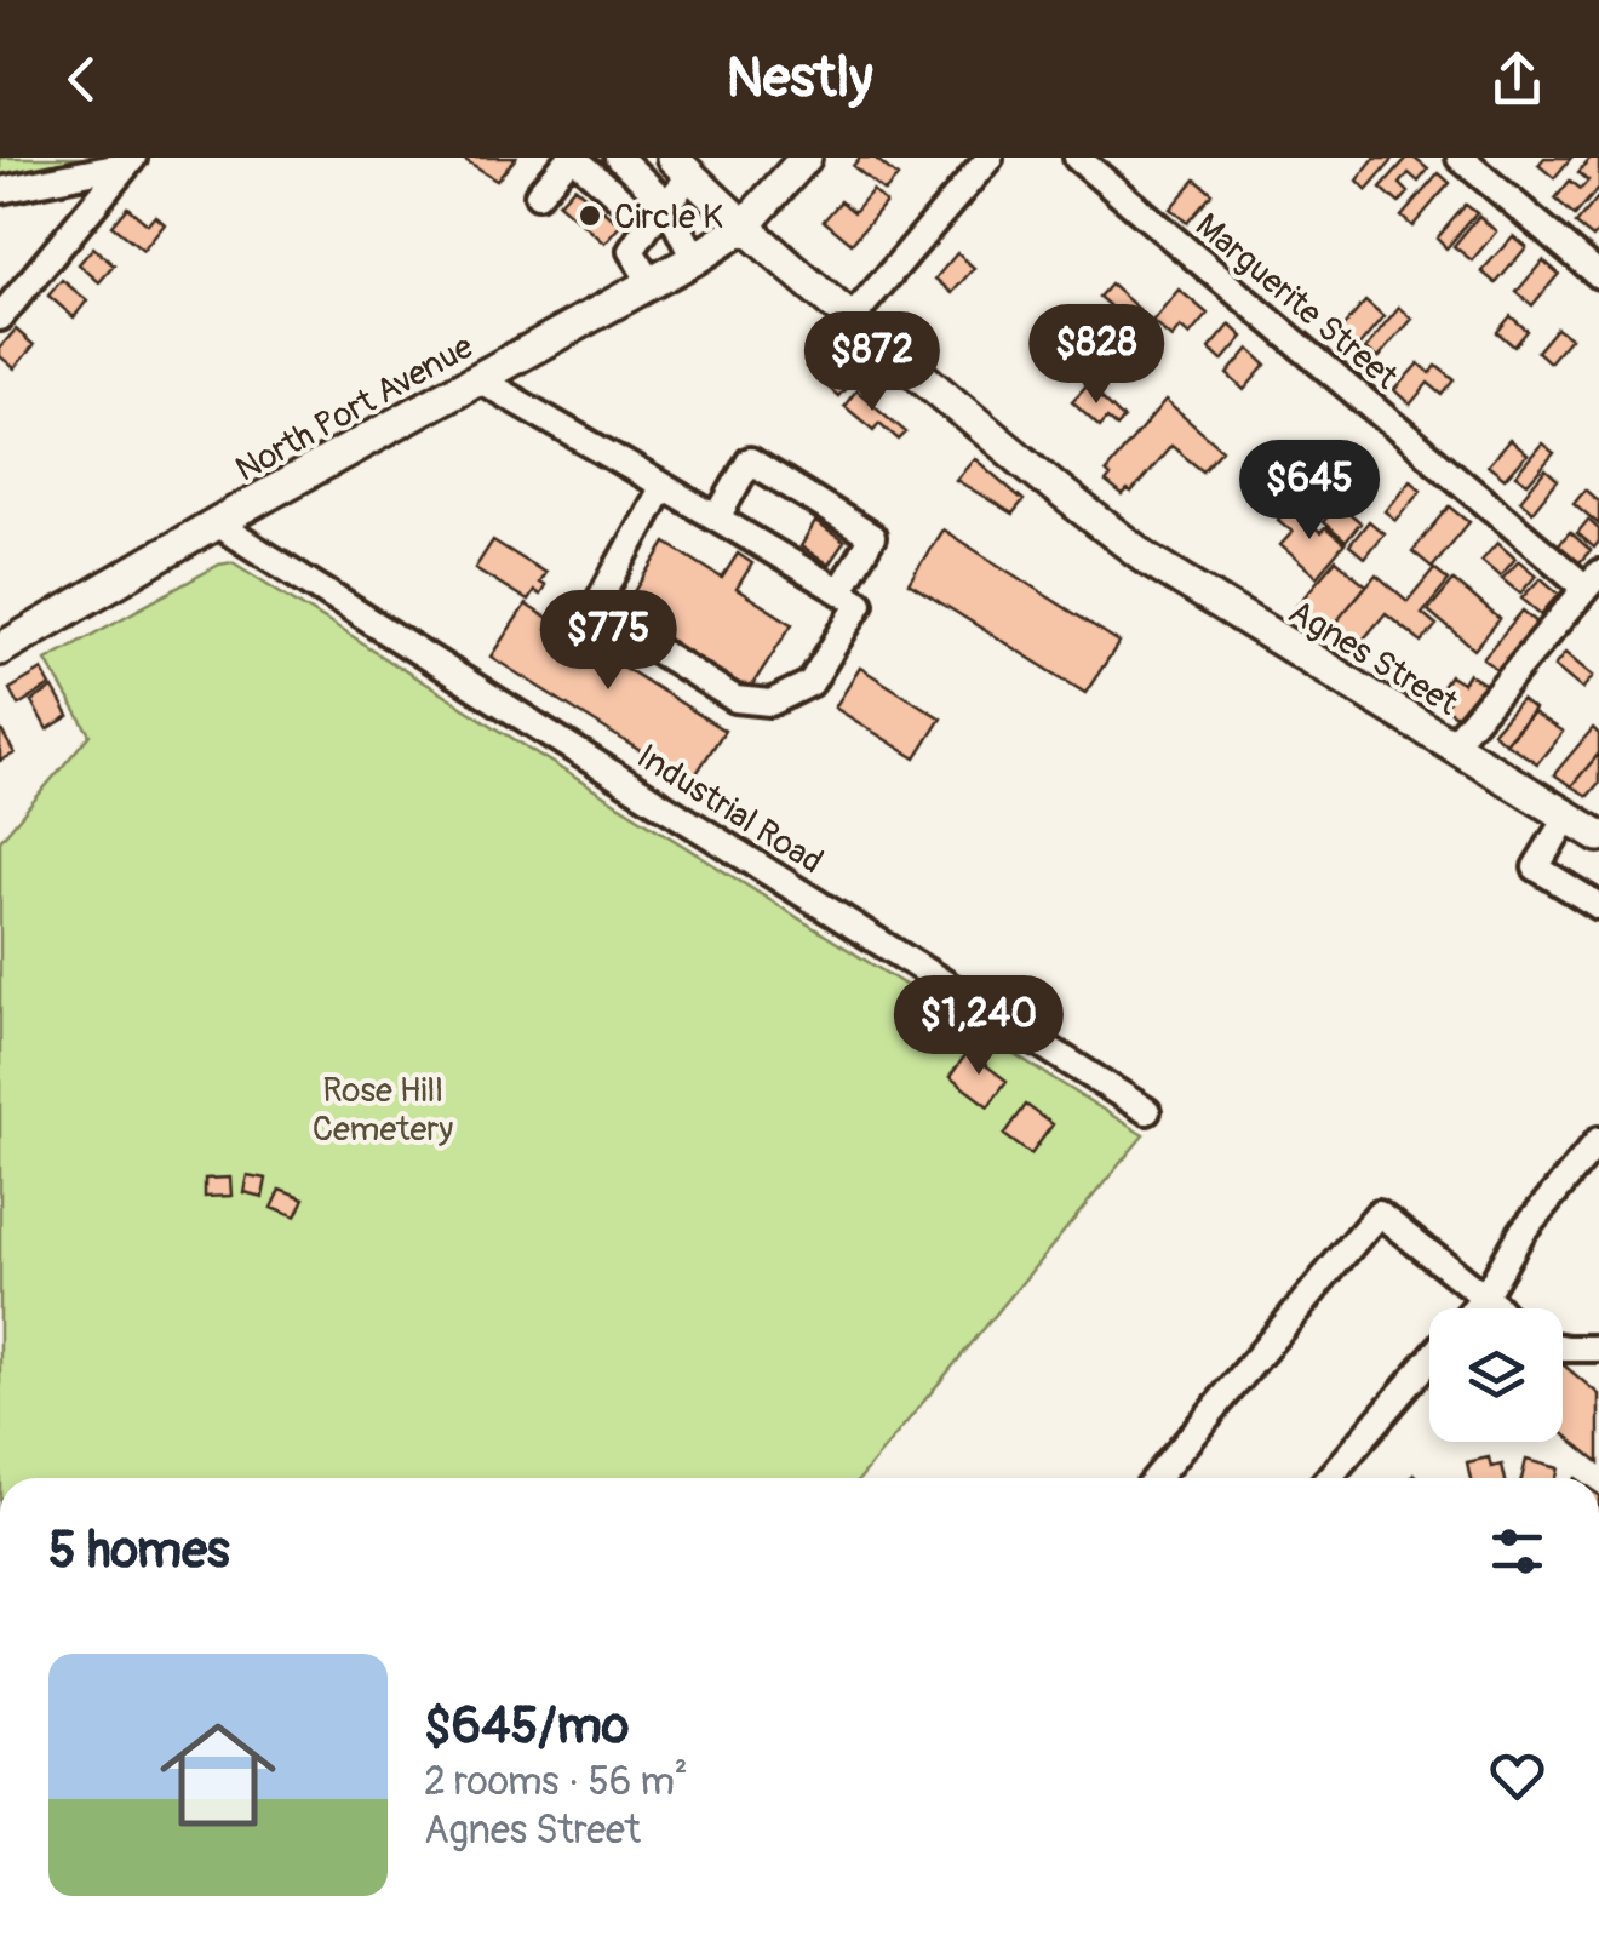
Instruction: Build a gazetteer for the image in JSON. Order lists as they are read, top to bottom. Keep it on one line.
{"streets":{"main road":["North Port Avenue","Agnes Street"],"street":["Marguerite Street","Industrial Road"]},"crossings":[["North Port Avenue","Agnes Street"],["North Port Avenue","Industrial Road"]],"parks":["Rose Hill Cemetery"],"places":["Circle K"],"page":{"header":"Nestly","price":["$828","$872","$645","$775","$1,240"],"heading":"5 homes","list":[{"name":"$645/mo","note":"2 rooms · 56 m² · Agnes Street"}]}}
